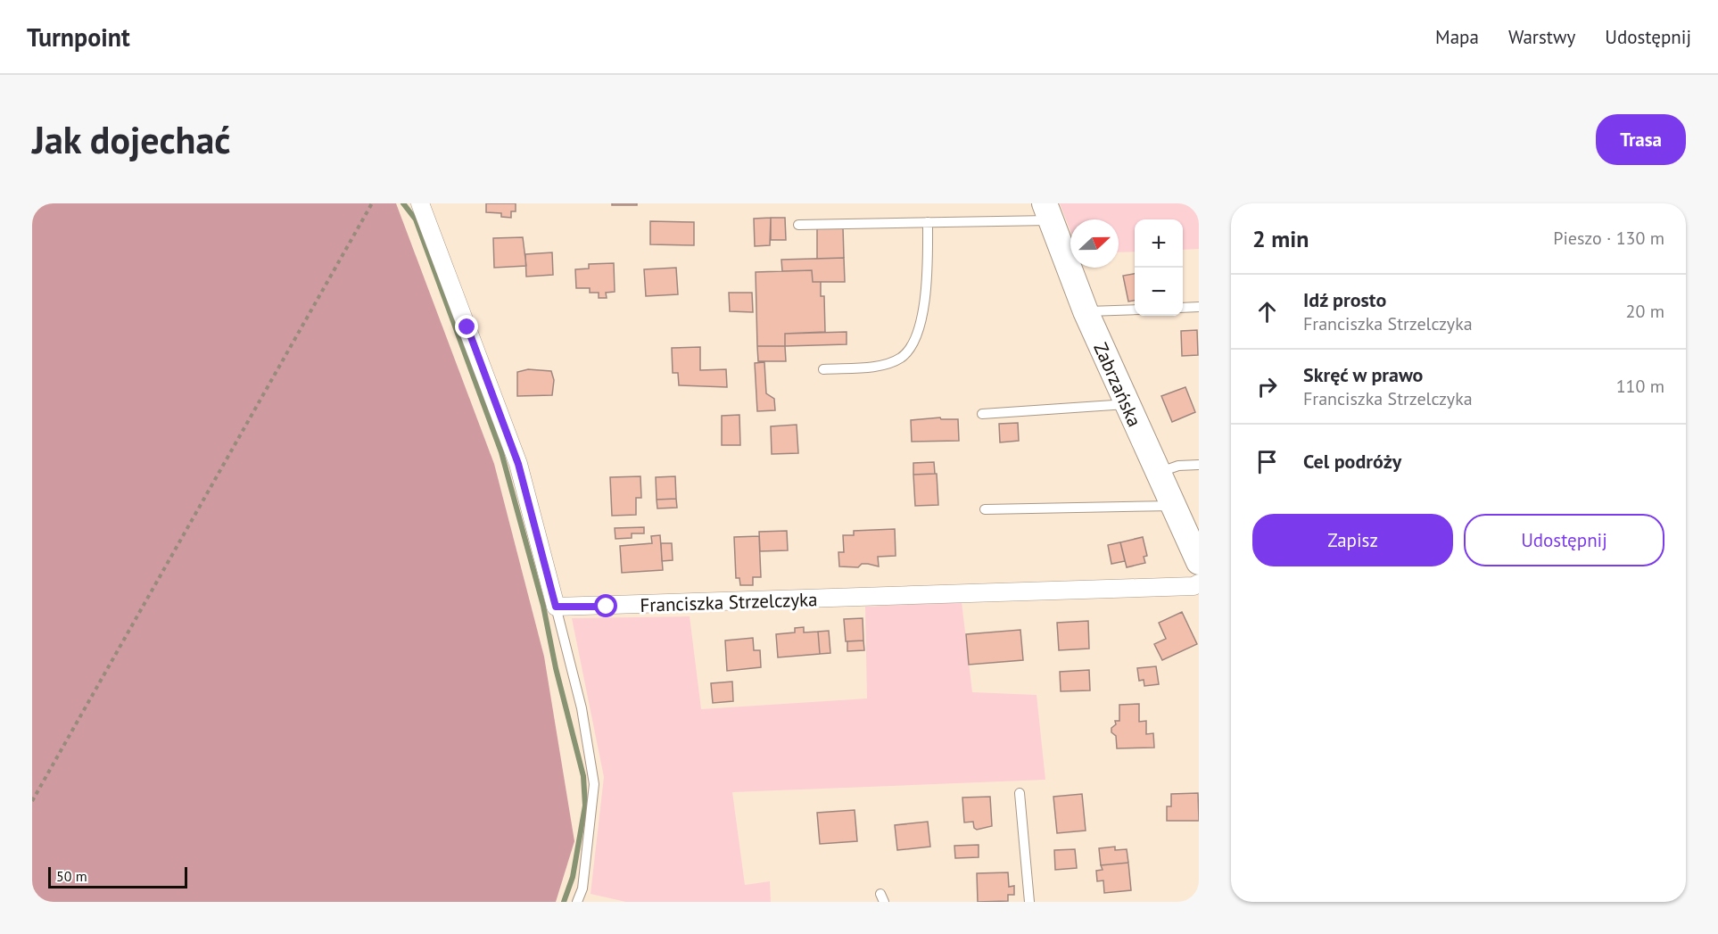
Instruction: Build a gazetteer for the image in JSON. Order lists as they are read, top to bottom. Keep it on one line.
{"streets":{"street":["Zabrzańska","Franciszka Strzelczyka"]},"scale_bar":"50 m","north":"right","page":{"header":"Turnpoint","nav":["Mapa","Warstwy","Udostępnij"],"buttons":["Trasa",["Zapisz","Udostępnij"]],"title":"Jak dojechać","heading":["2 min","Pieszo · 130 m"],"map_buttons":["+","−"],"list":[["Idź prosto","Franciszka Strzelczyka","20 m"],["Skręć w prawo","Franciszka Strzelczyka","110 m"],"Cel podróży"],"scale":"50 m"}}
